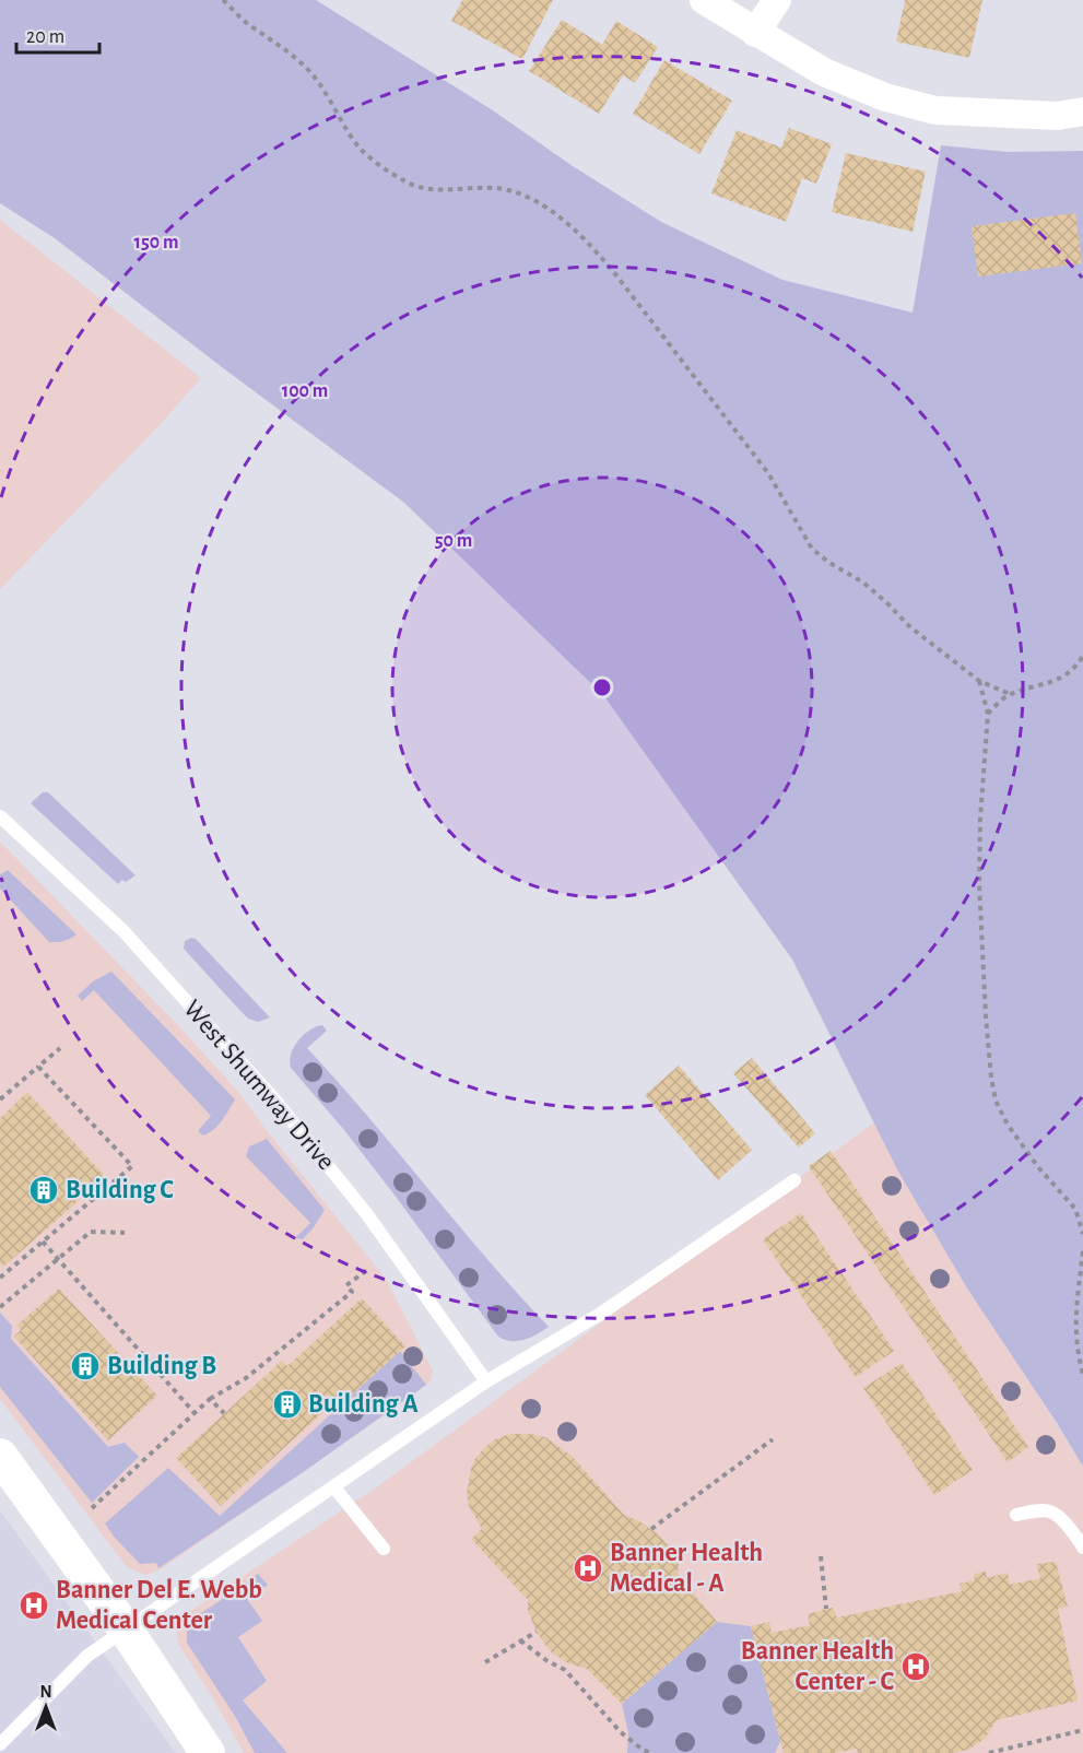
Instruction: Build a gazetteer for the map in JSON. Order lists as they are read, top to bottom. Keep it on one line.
{"streets":{"lane":["West Shumway Drive"]},"places":{"building":["Building C","Building B","Building A"],"hospital":["Banner Health Medical - A","Banner Del E. Webb Medical Center","Banner Health Center - C"]},"scale_bar":"20 m","north":"top","rings":["150 m","100 m","50 m"]}
